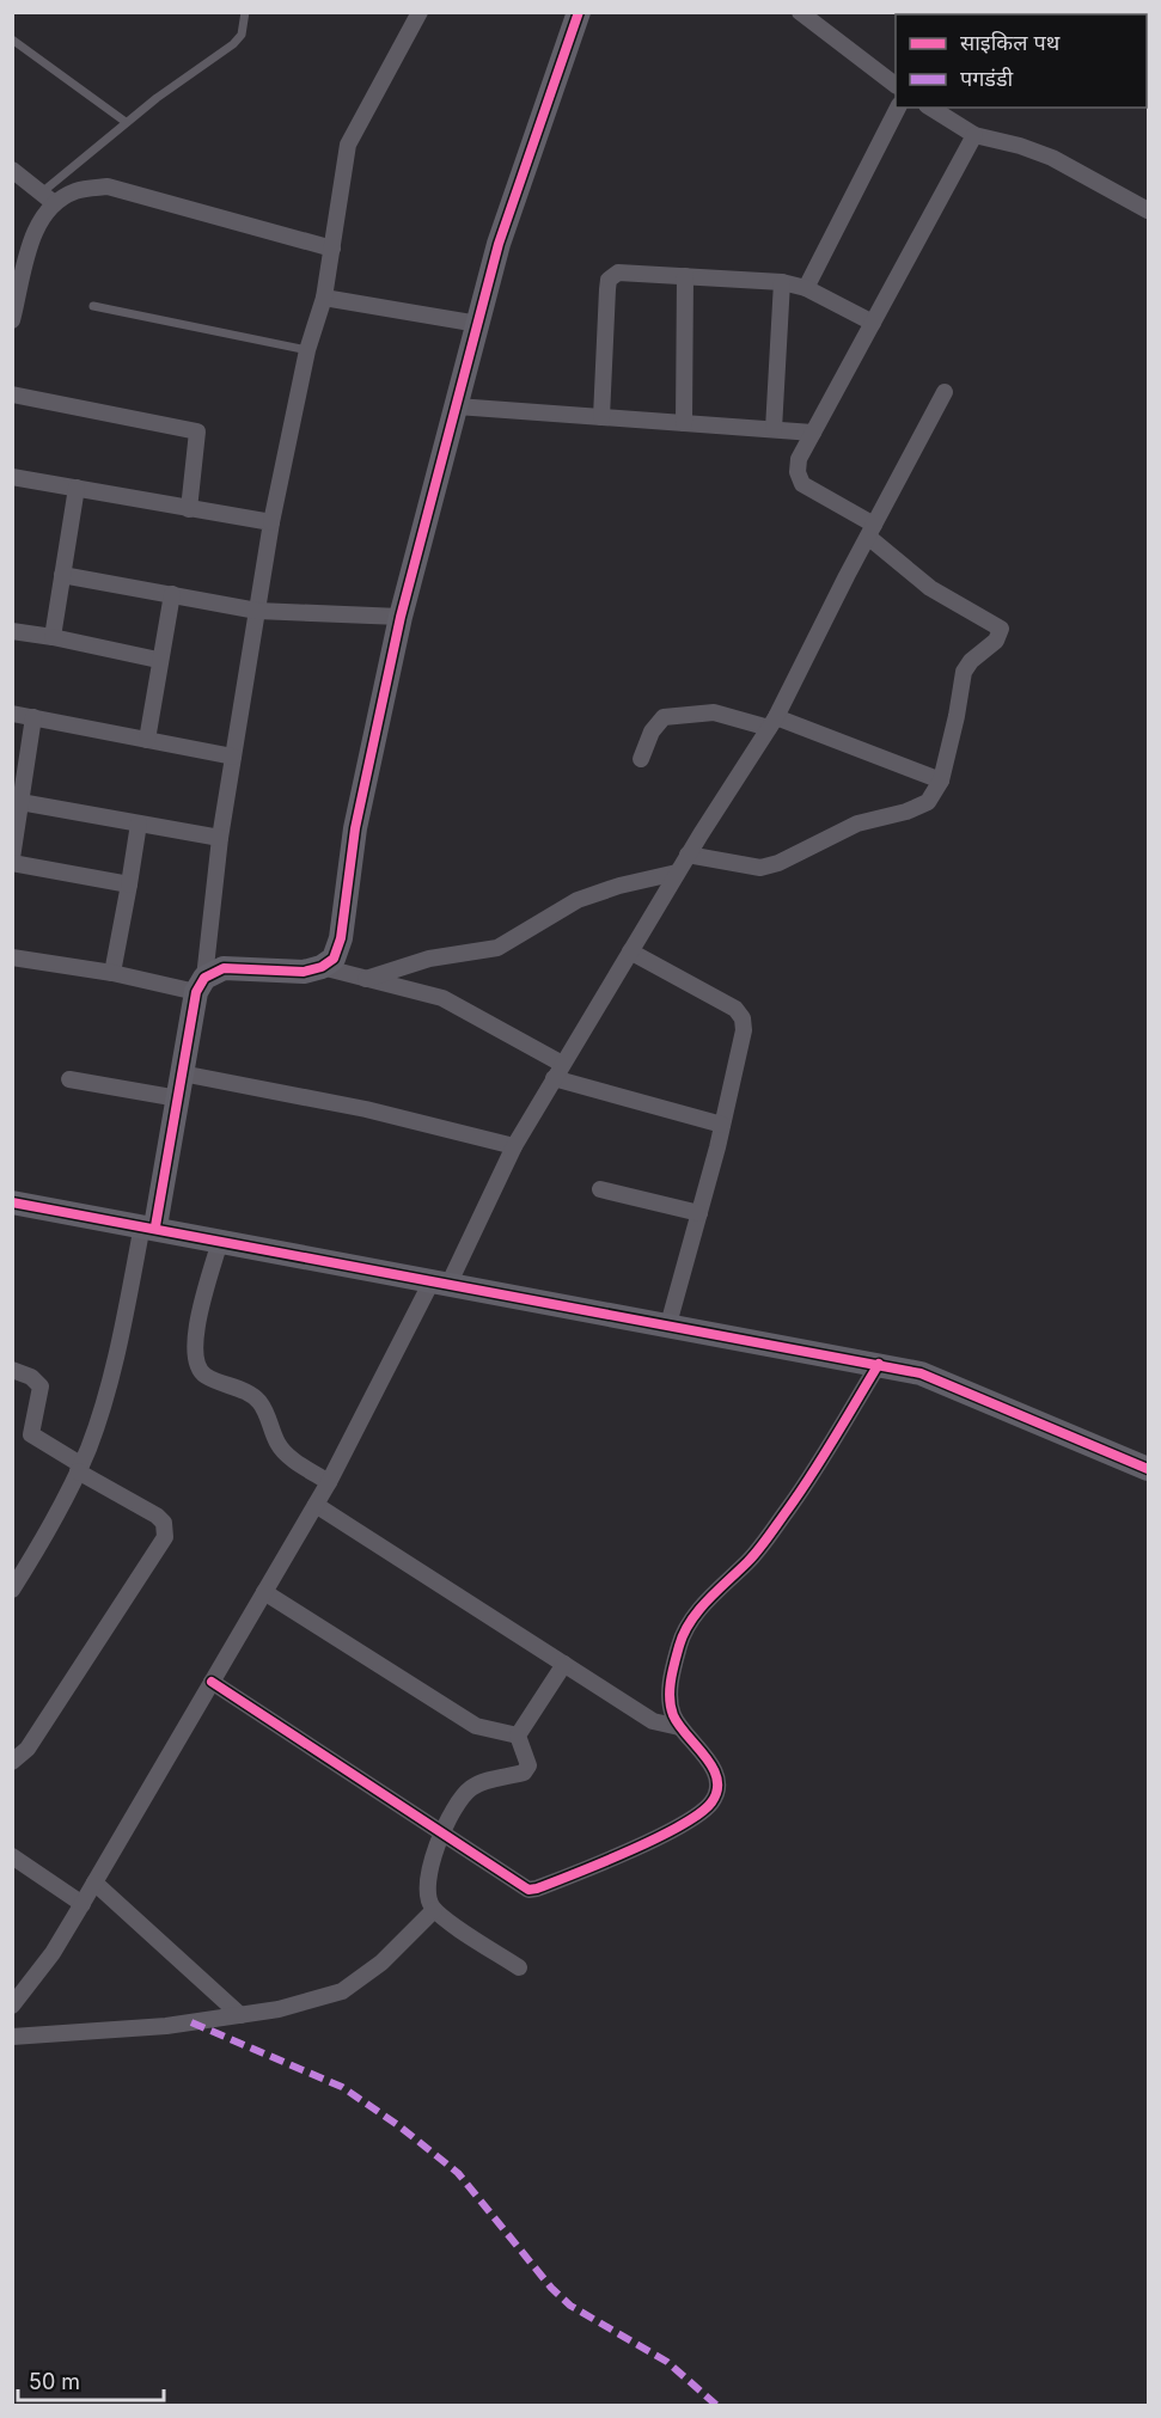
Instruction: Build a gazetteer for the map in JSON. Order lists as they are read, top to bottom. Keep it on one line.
{"legend":["साइकिल पथ","पगडंडी"],"scale_bar":"50 m"}
